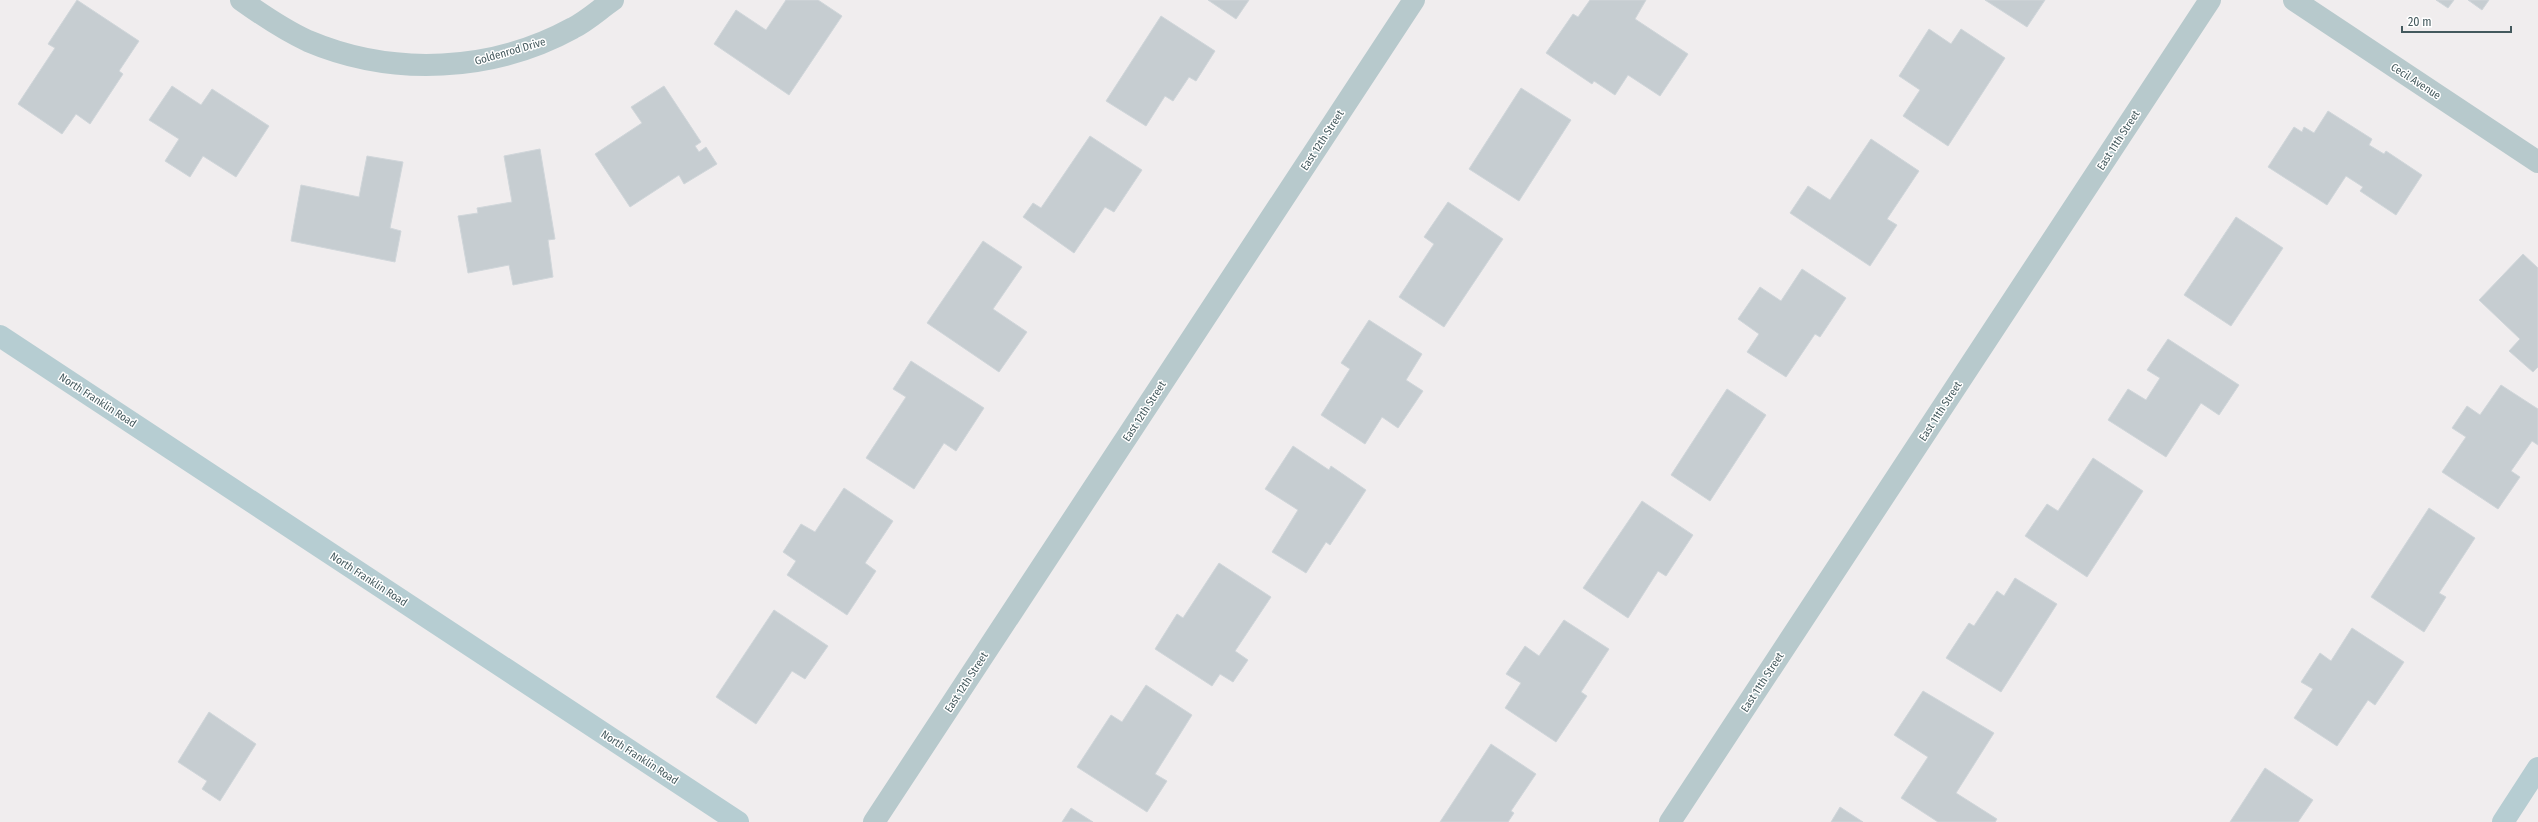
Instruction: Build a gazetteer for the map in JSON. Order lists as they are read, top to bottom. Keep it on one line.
{"streets":{"main road":["North Franklin Road"],"street":["Goldenrod Drive","Cecil Avenue","East 12th Street","East 11th Street"]},"scale_bar":"20 m"}
